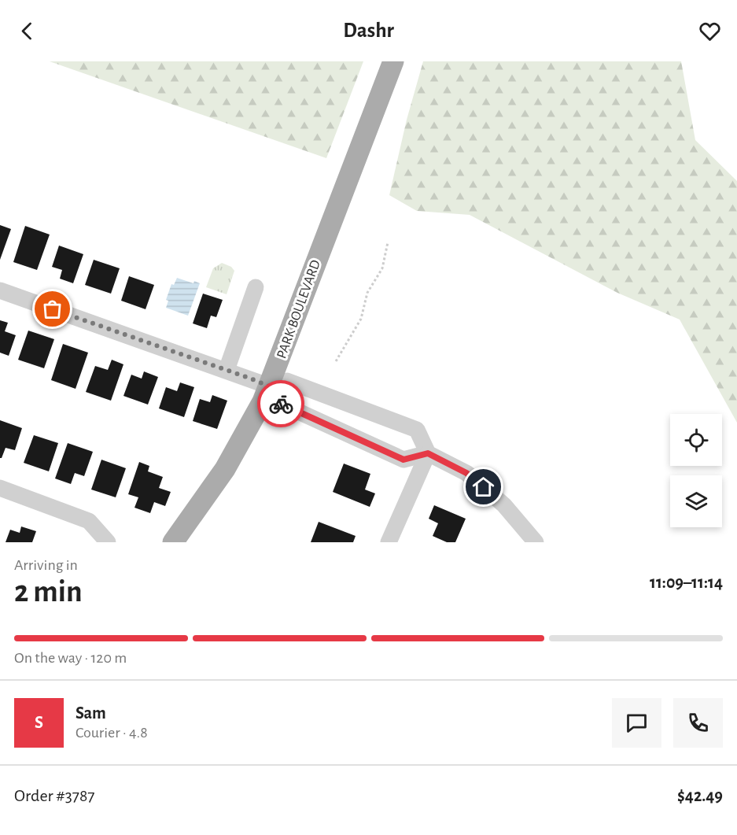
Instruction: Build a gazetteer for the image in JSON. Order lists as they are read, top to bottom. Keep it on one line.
{"streets":{"main road":["PARK BOULEVARD"]},"page":{"header":"Dashr","heading":["2 min","Arriving in","11:09–11:14"],"panel":["Sam","Courier · 4.8","Order #3787","$42.49"],"bar":"On the way · 120 m","round":"S"}}
